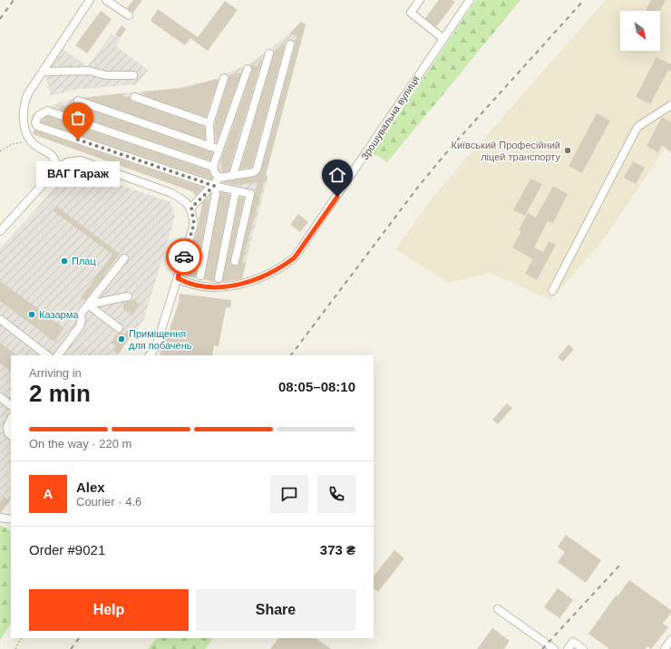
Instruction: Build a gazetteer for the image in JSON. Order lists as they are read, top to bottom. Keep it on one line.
{"streets":{"street":["Зрошувальна вулиця"]},"places":["ВАГ Гараж","Київський Професійний ліцей транспорту","Плац","Казарма","Приміщення для побачень"],"north":"bottom right","page":{"bubble":"ВАГ Гараж","heading":["2 min","Arriving in","08:05–08:10"],"panel":["Alex","Courier · 4.6","Order #9021","373 ₴"],"bar":"On the way · 220 m","round":"A","buttons":["Help","Share"]}}
